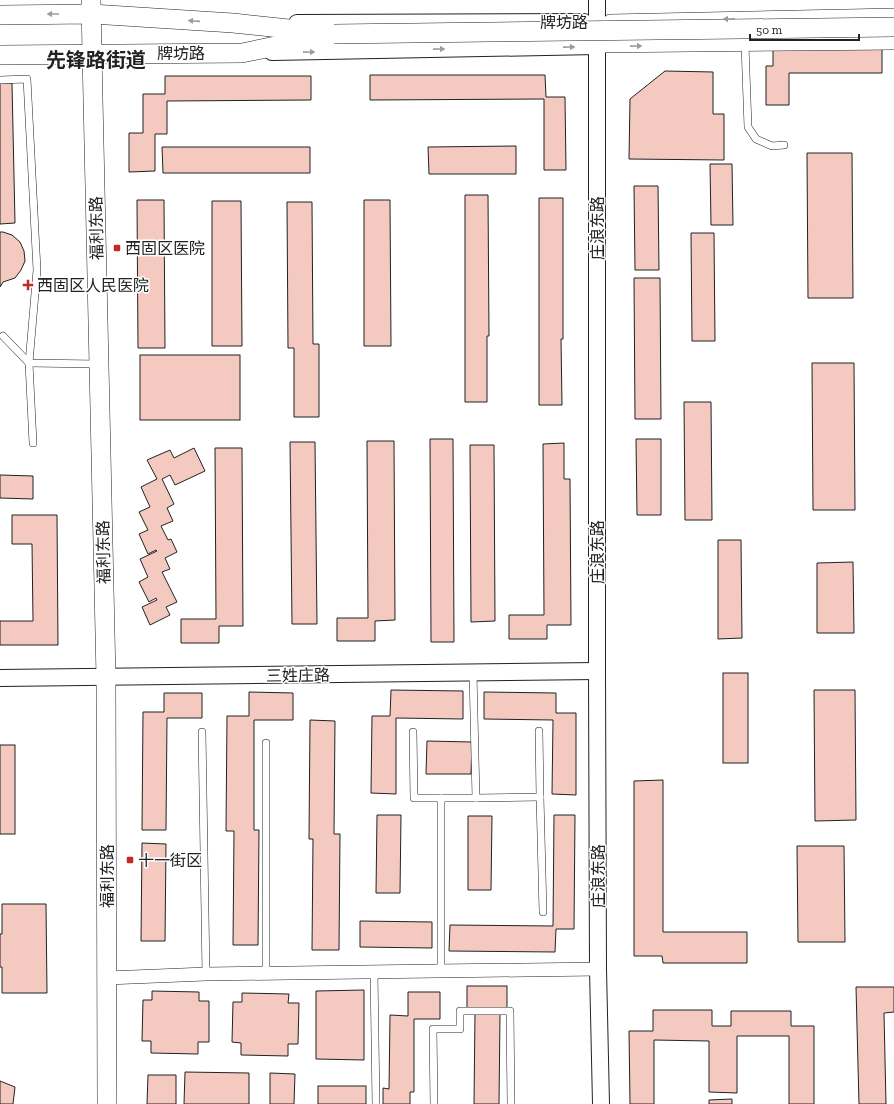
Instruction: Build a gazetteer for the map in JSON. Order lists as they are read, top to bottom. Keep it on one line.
{"streets":{"main road":["牌坊路","福利东路"],"street":["庄浪东路","三姓庄路"]},"crossings":[["牌坊路","福利东路"],["牌坊路","庄浪东路"],["福利东路","三姓庄路"],["庄浪东路","三姓庄路"]],"districts":["先锋路街道"],"places":{"transit":["西固区医院","十一街区"],"health":["西固区人民医院"]},"scale_bar":"50 m"}
